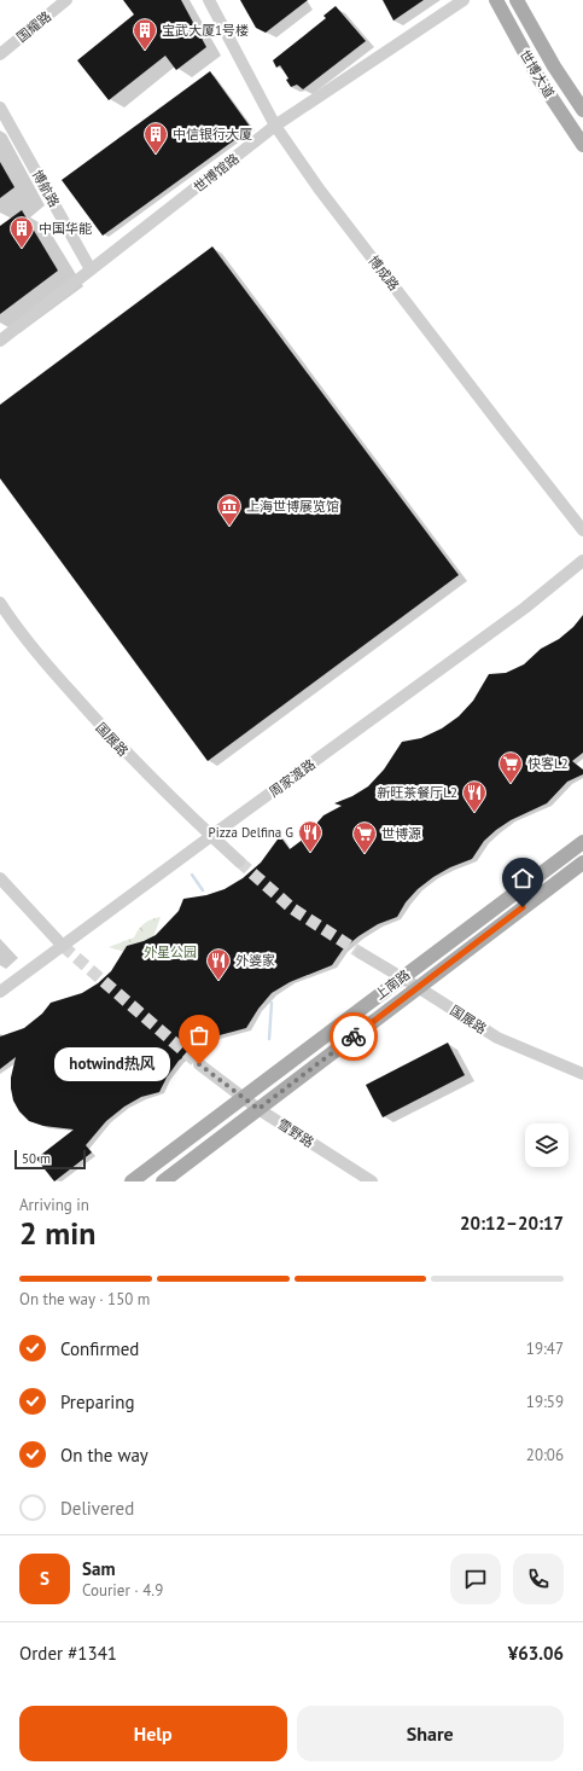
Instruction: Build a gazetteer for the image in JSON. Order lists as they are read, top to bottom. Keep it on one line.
{"streets":{"main road":["世博大道","上南路"],"street":["国耀路","世博馆路","博航路","博成路","国展路","周家渡路","雪野路"]},"crossings":[["世博馆路","博航路"],["世博馆路","博成路"],["国展路","周家渡路"],["国展路","上南路"],["上南路","雪野路"]],"parks":["外星公园"],"places":{"building":["宝武大厦1号楼","中信银行大厦","中国华能"],"museum":["上海世博展览馆"],"supermarket":["快客L2","世博源"],"restaurant":["新旺茶餐厅L2","Pizza Delfina G","外婆家"],"other":["hotwind热风"]},"scale_bar":"50 m","page":{"bubble":"hotwind热风","scale":"50 m","heading":["2 min","Arriving in","20:12–20:17"],"panel":["Sam","Courier · 4.9","Order #1341","¥63.06"],"bar":"On the way · 150 m","list":[["Confirmed","19:47"],["Preparing","19:59"],["On the way","20:06"],"Delivered"],"round":"S","buttons":["Help","Share"]}}
